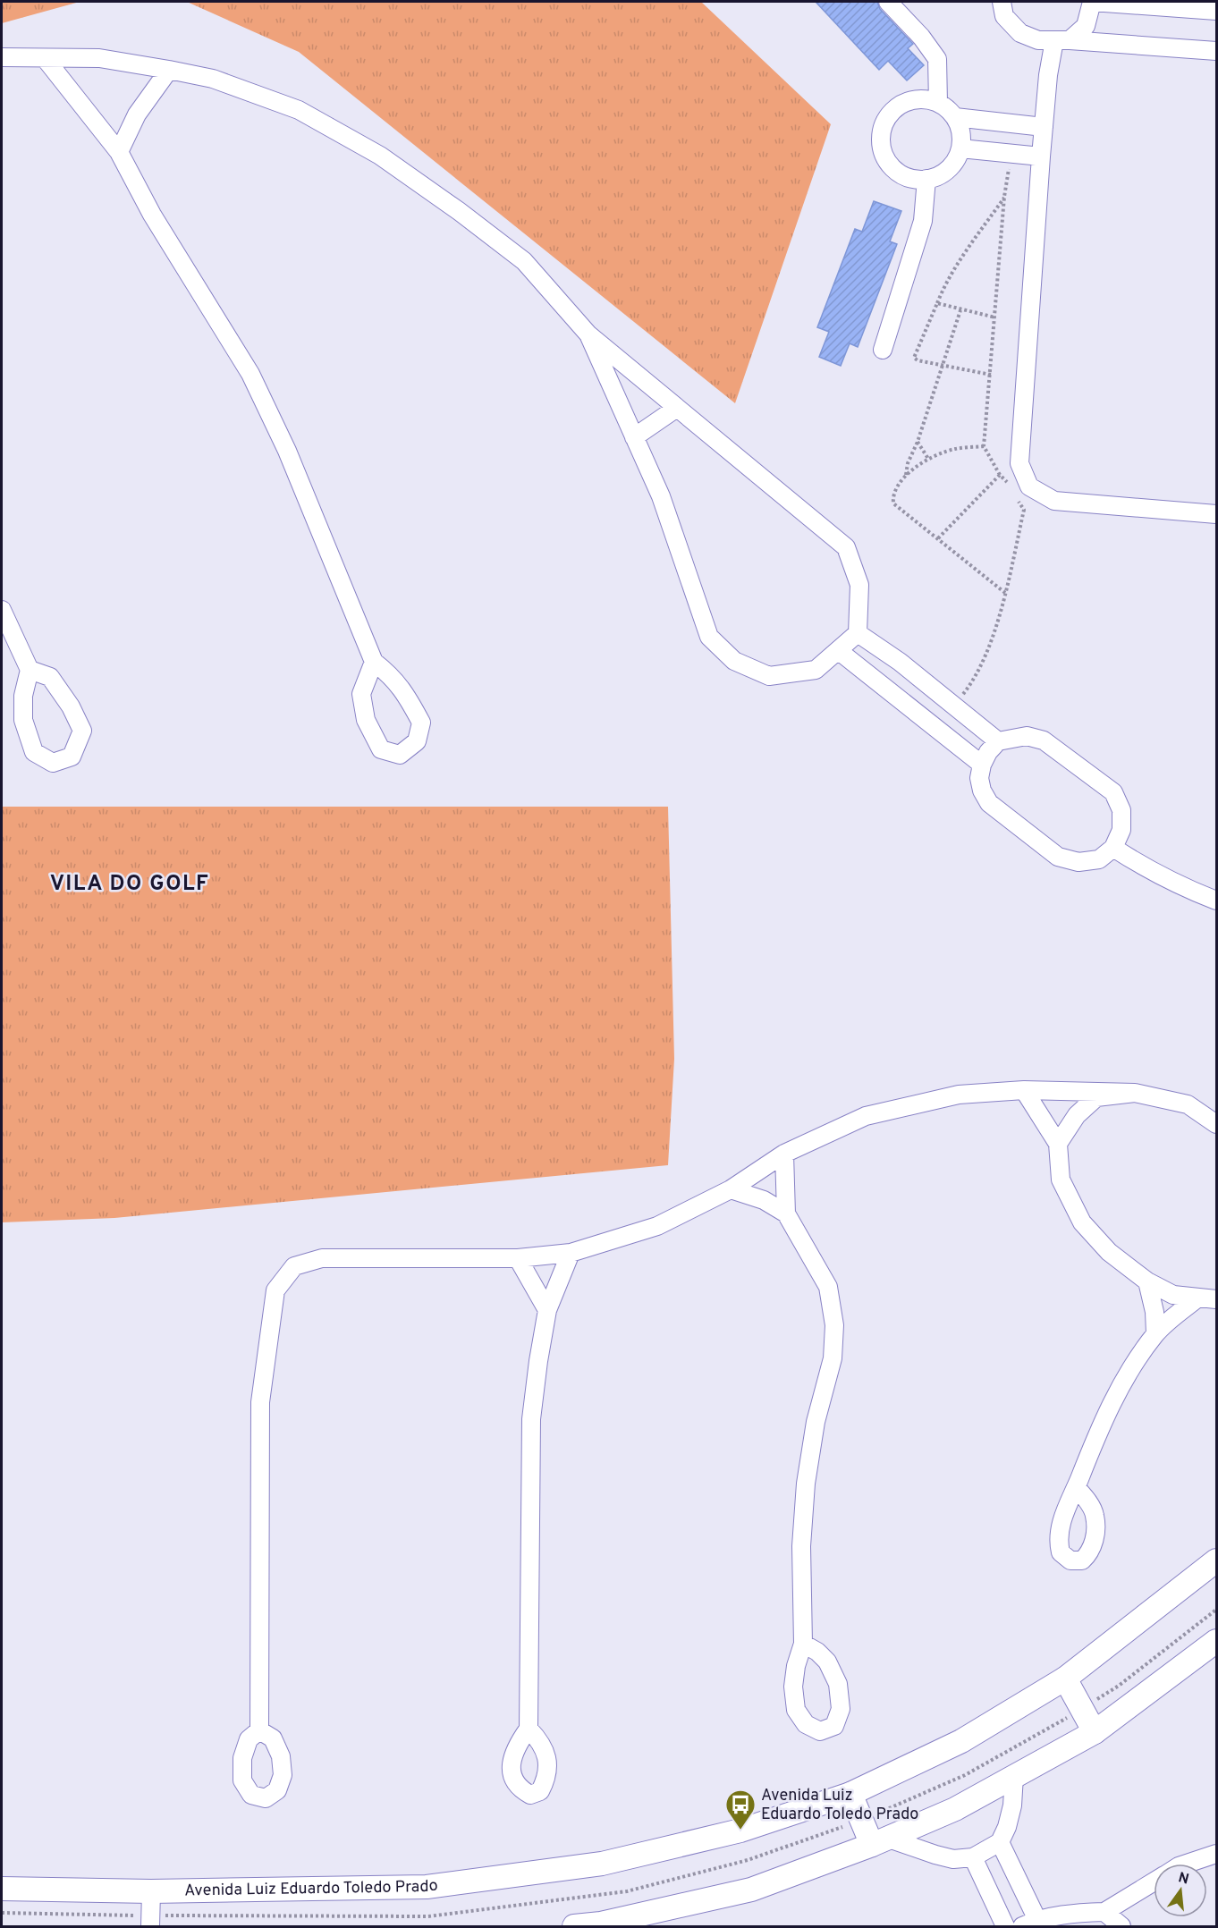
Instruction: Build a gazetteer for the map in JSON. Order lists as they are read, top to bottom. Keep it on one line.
{"streets":{"main road":["Avenida Luiz Eduardo Toledo Prado"]},"districts":["VILA DO GOLF"],"places":{"bus stop":["Avenida Luiz Eduardo Toledo Prado"]},"north":"top"}
